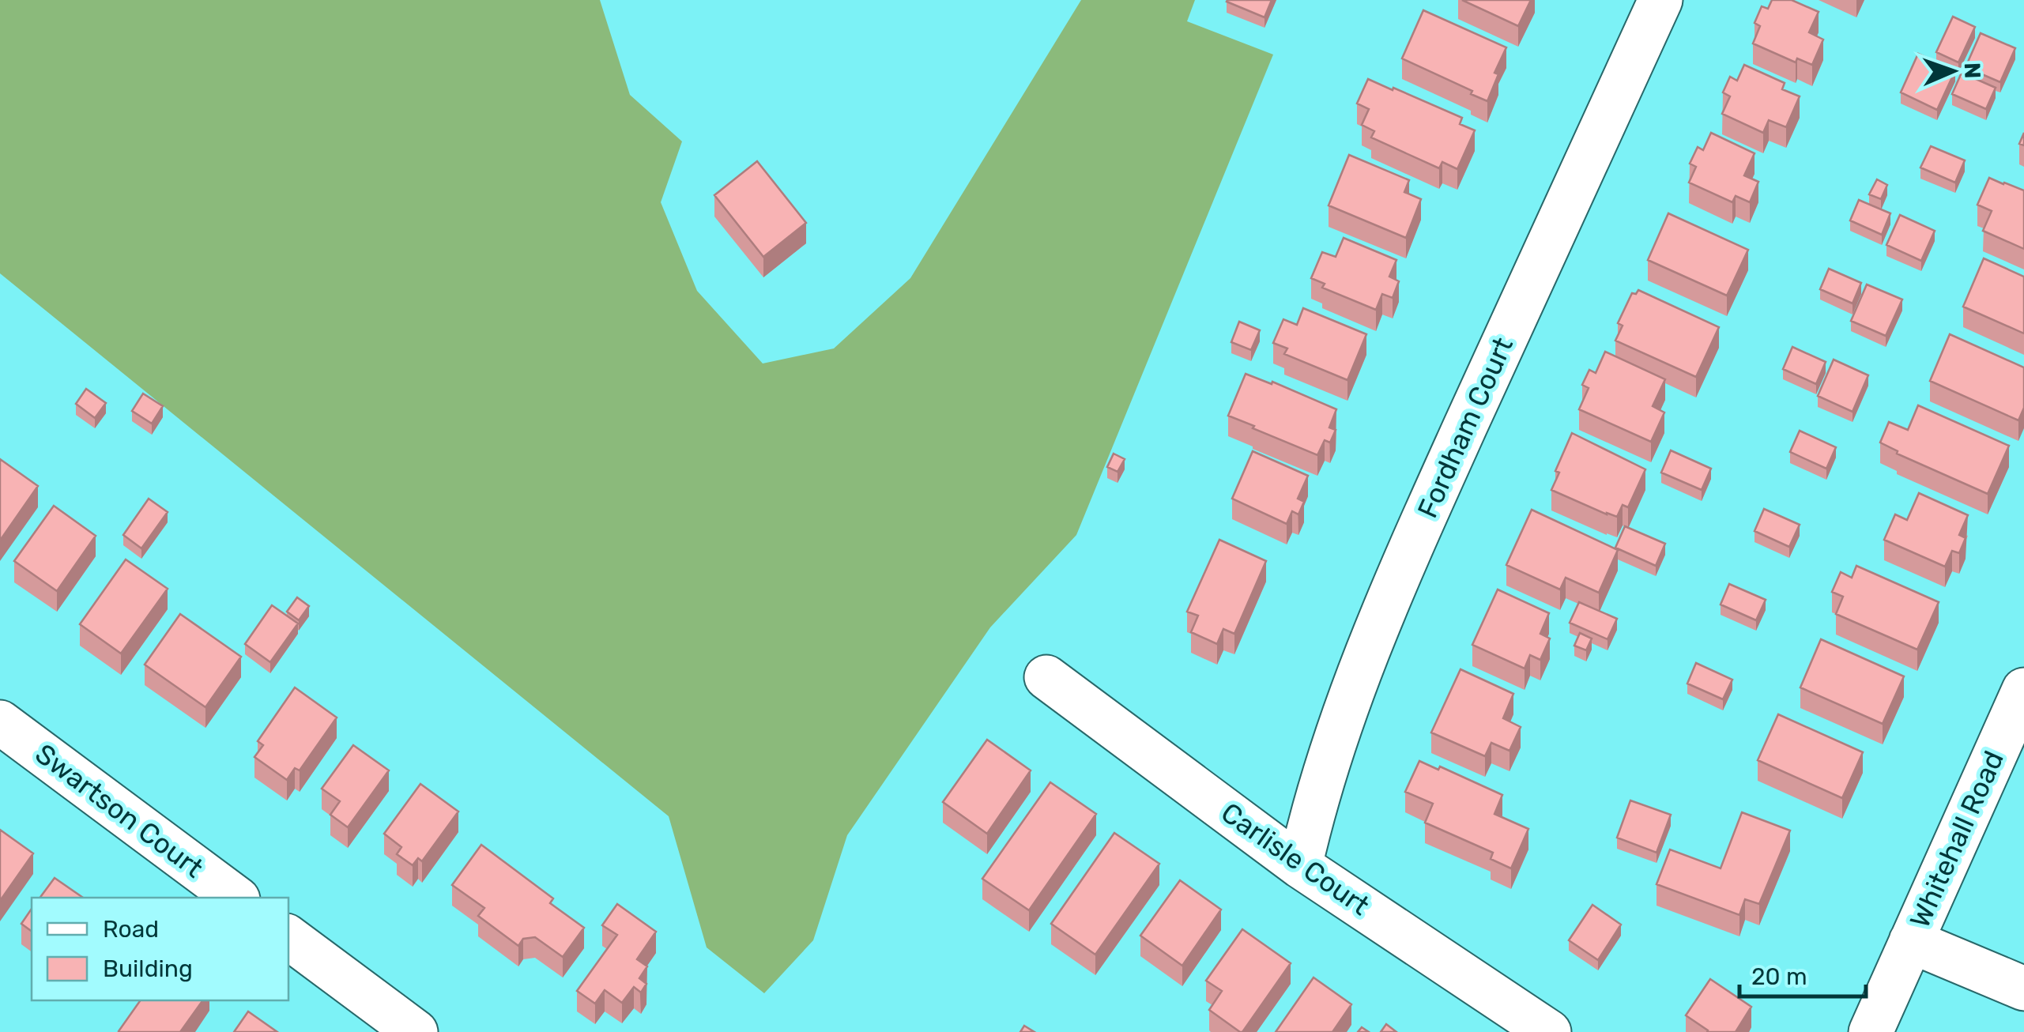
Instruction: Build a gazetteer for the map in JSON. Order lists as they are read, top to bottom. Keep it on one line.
{"streets":{"street":["Fordham Court","Swartson Court","Whitehall Road","Carlisle Court"]},"crossings":[["Fordham Court","Carlisle Court"]],"legend":["Road","Building"],"scale_bar":"20 m","north":"right"}
